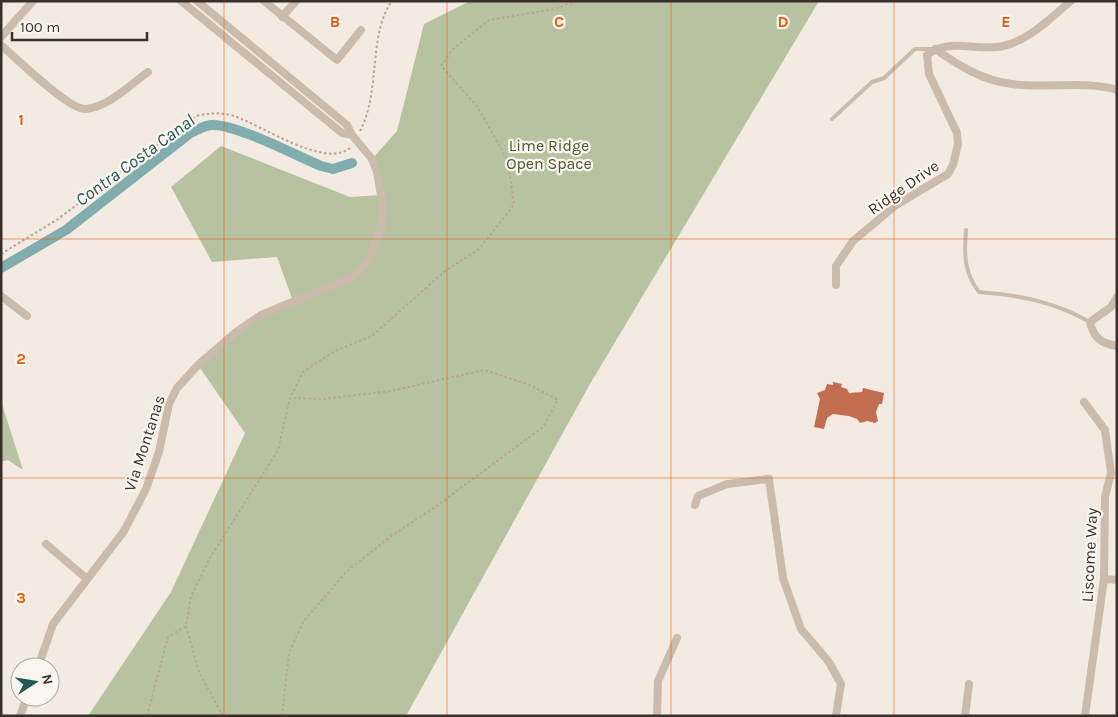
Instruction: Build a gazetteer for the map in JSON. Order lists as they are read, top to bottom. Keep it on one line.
{"streets":{"street":["Ridge Drive","Via Montanas","Liscome Way"]},"water":["Contra Costa Canal"],"parks":["Lime Ridge Open Space"],"scale_bar":"100 m","north":"right","grid":{"columns":["B","C","D","E"],"rows":["1","2","3"]}}
